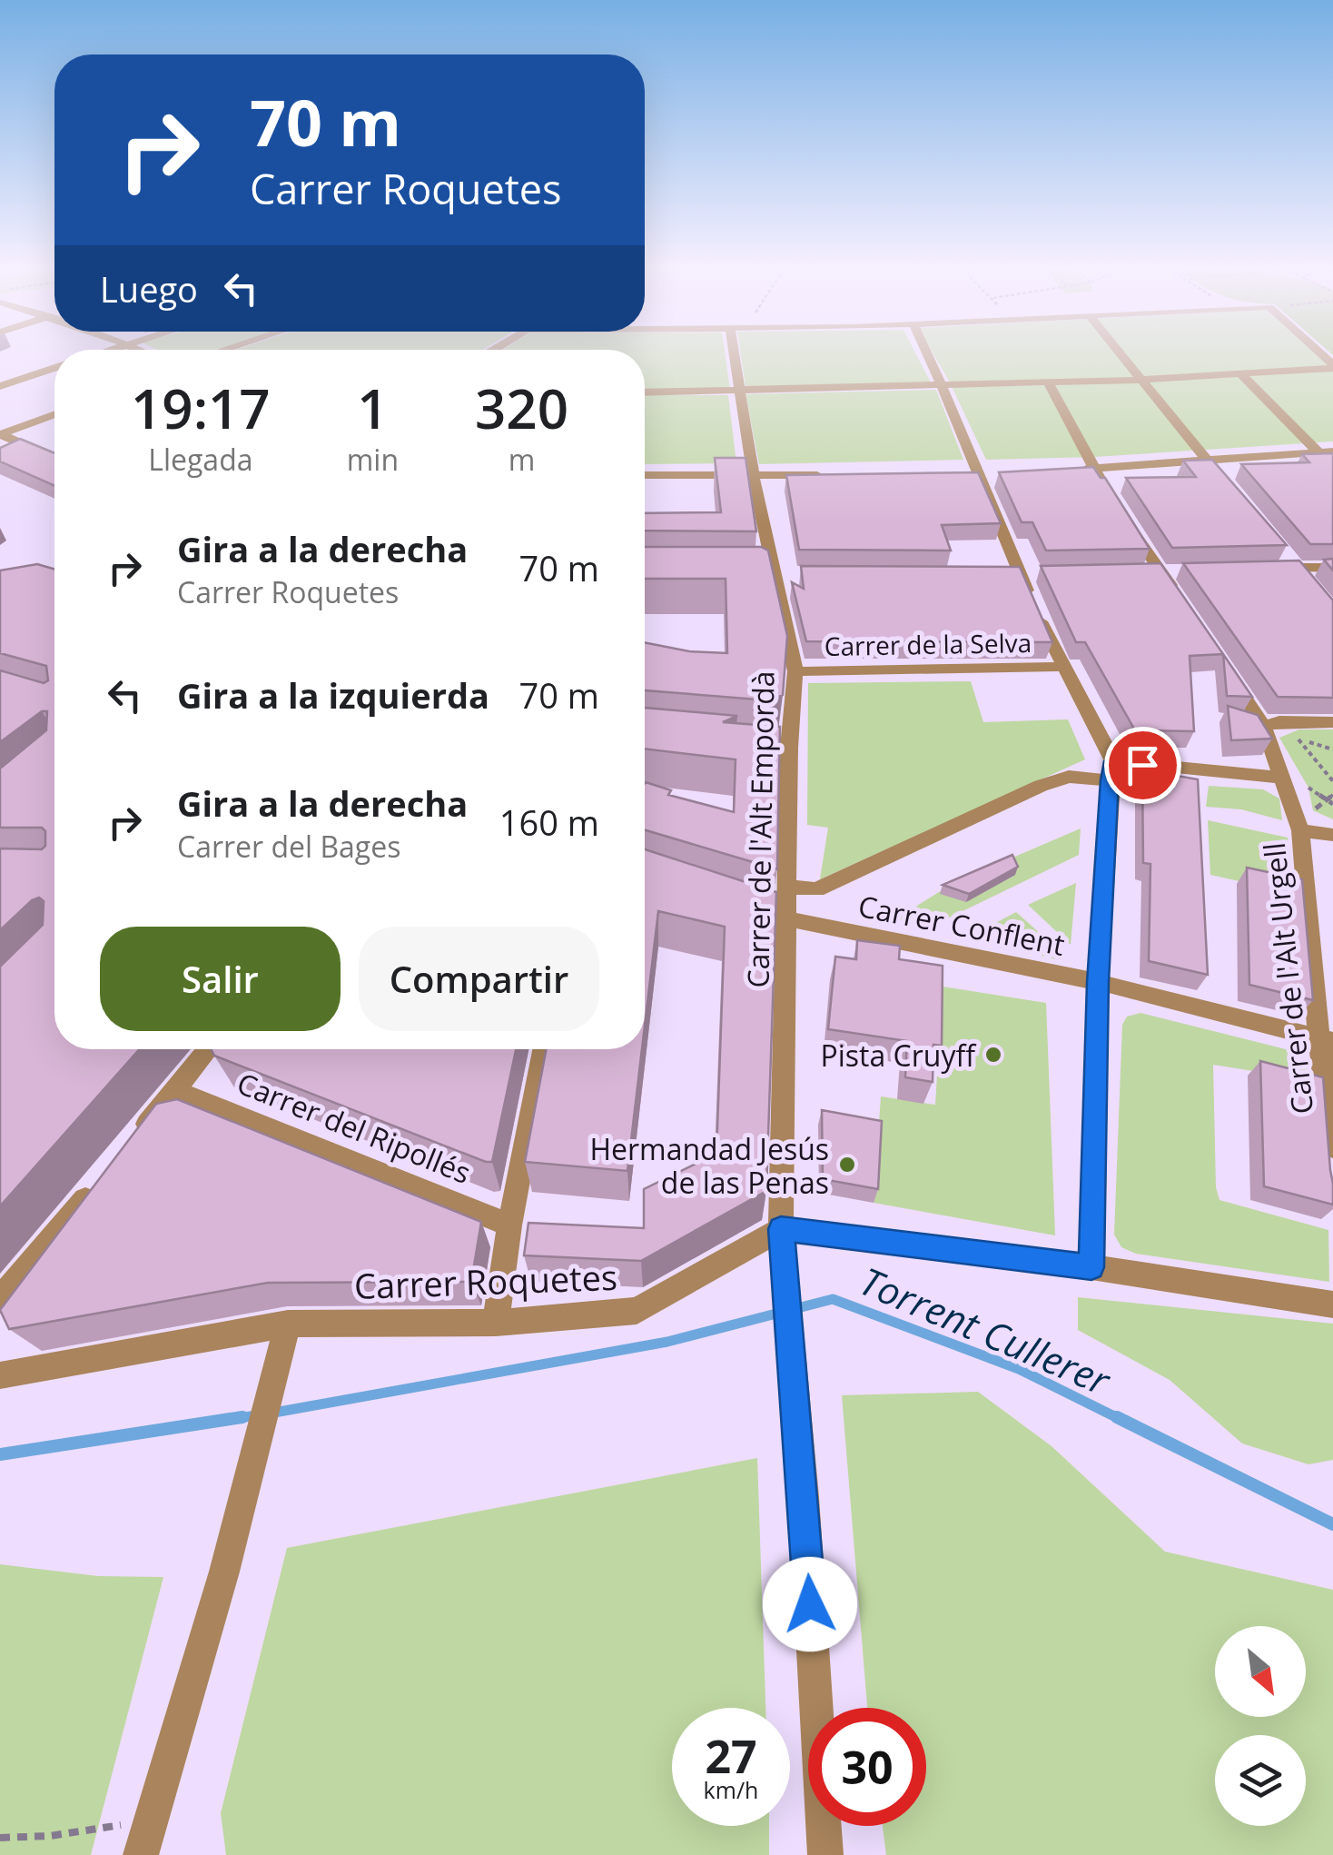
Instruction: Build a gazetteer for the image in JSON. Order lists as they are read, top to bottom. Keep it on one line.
{"streets":{"street":["Carrer de la Selva","Carrer de l'Alt Empordà","Carrer Conflent","Carrer de l'Alt Urgell","Carrer del Ripollés","Carrer Roquetes"]},"crossings":[["Carrer de la Selva","Carrer de l'Alt Empordà"],["Carrer de l'Alt Empordà","Carrer Conflent"],["Carrer de l'Alt Empordà","Carrer Roquetes"],["Carrer Conflent","Carrer de l'Alt Urgell"]],"water":["Torrent Cullerer"],"places":["Pista Cruyff","Hermandad Jesús de las Penas"],"north":"bottom right","page":{"turn":["70 m","Carrer Roquetes"],"then":"Luego","eta":["19:17","Llegada","1","min","320","m"],"list":[{"name":"Gira a la derecha","note":"Carrer Roquetes","value":"70 m"},{"name":"Gira a la izquierda","value":"70 m"},{"name":"Gira a la derecha","note":"Carrer del Bages","value":"160 m"}],"buttons":["Salir","Compartir"],"speed":"27 km/h","limit":"30"}}
